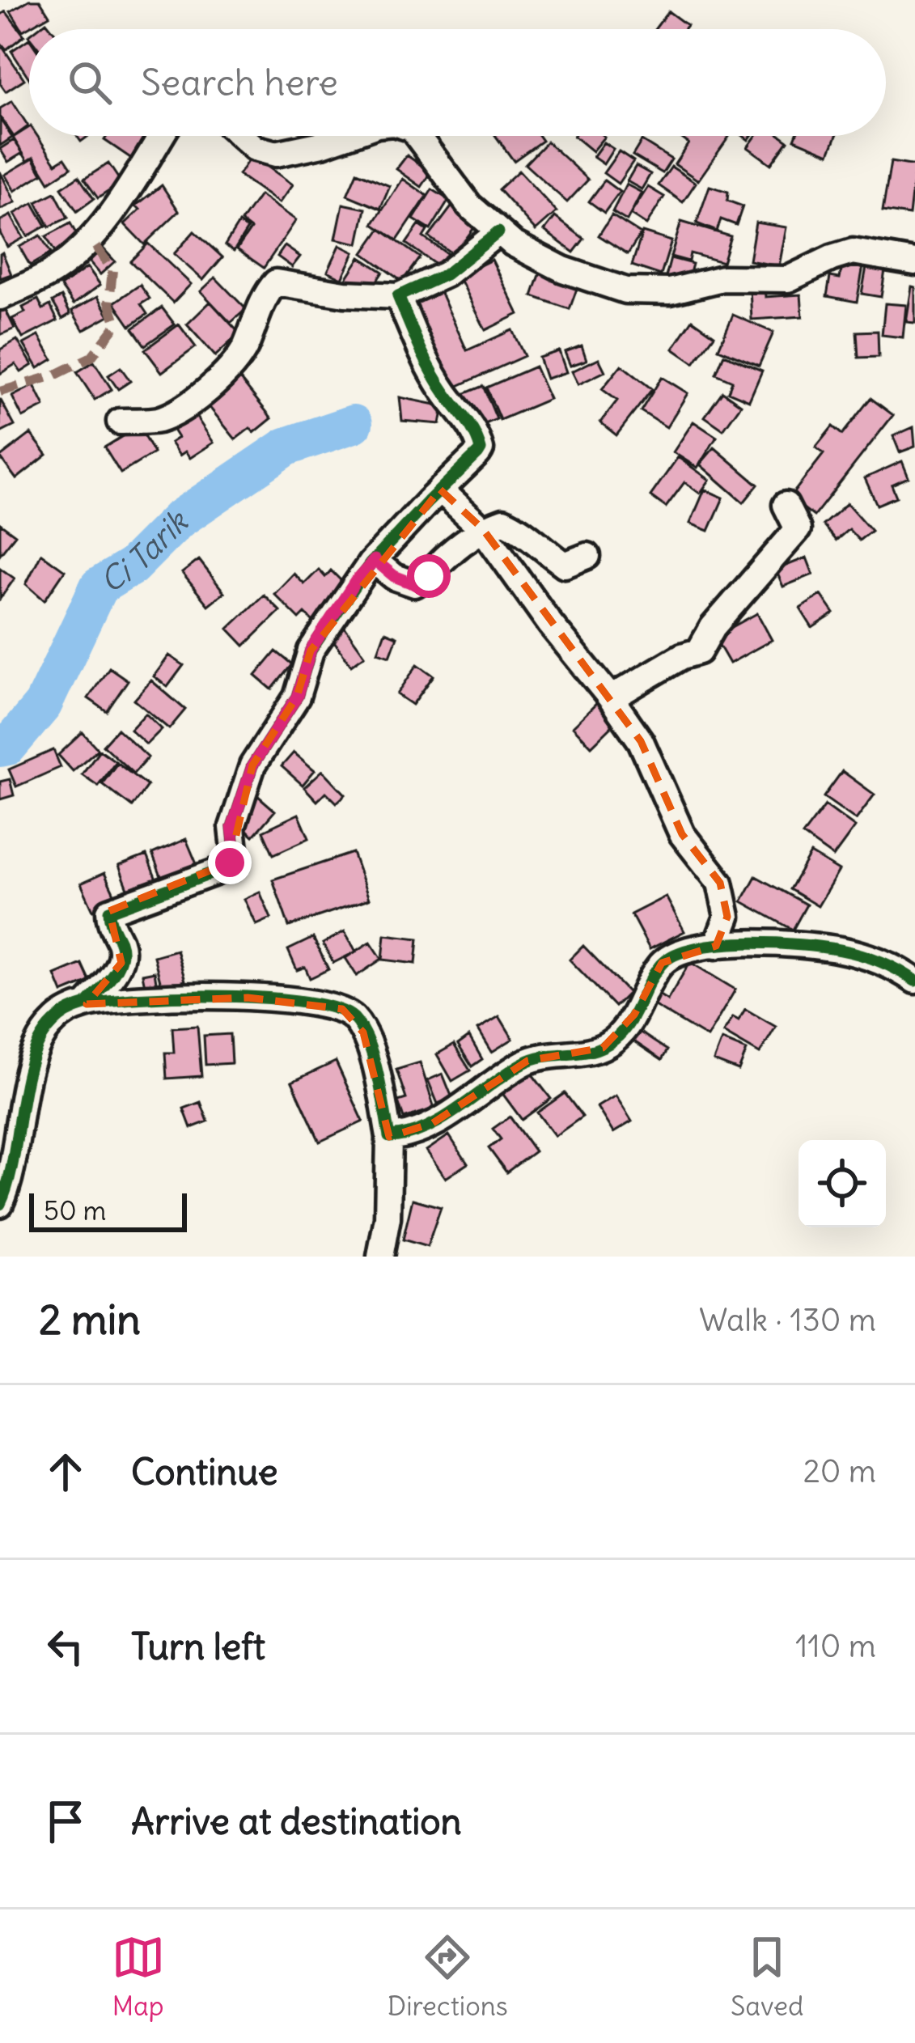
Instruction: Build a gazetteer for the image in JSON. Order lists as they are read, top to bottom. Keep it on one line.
{"water":["Ci Tarik"],"scale_bar":"50 m","page":{"search":"Search here","scale":"50 m","heading":["2 min","Walk · 130 m"],"list":[["Continue","20 m"],["Turn left","110 m"],"Arrive at destination"],"nav":["Map","Directions","Saved"]}}
